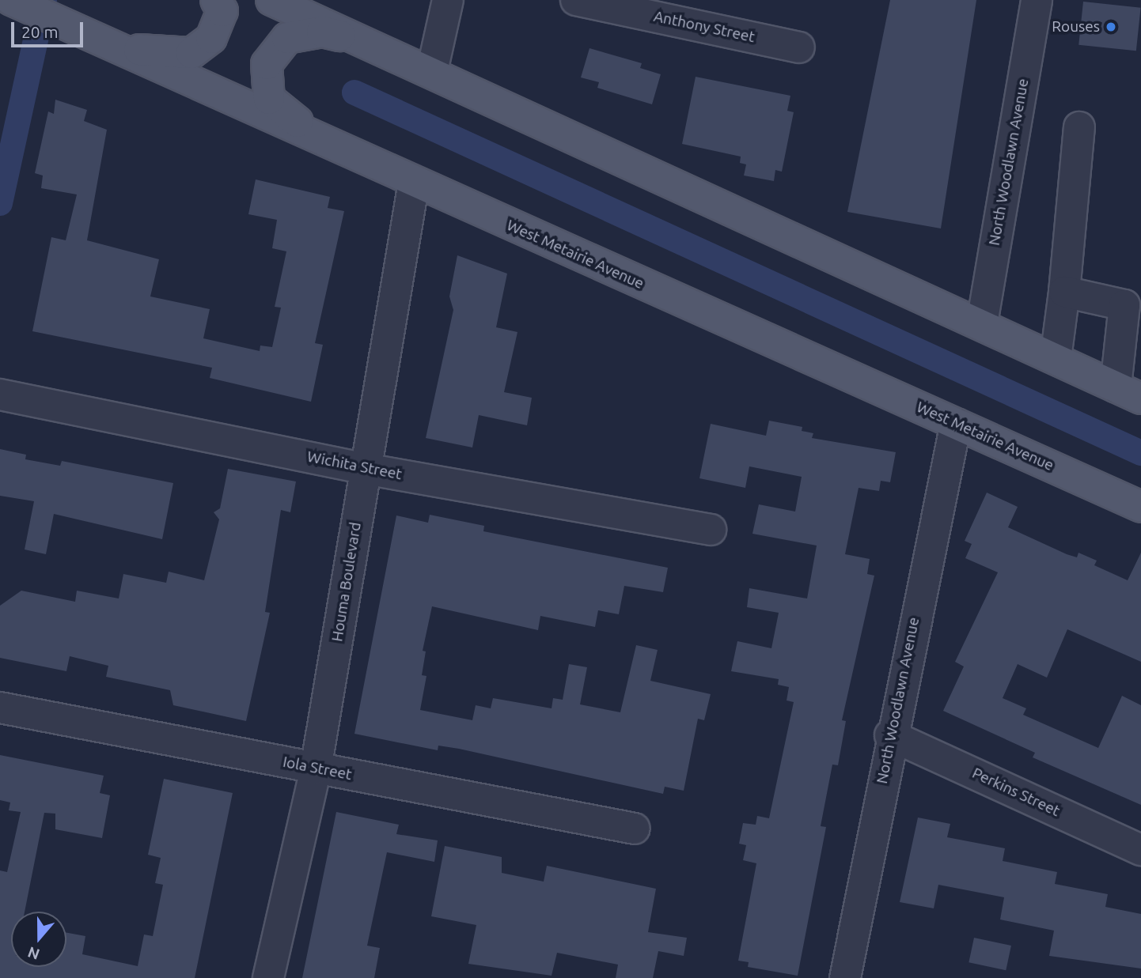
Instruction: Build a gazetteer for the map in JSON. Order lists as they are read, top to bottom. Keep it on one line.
{"streets":{"main road":["West Metairie Avenue"],"street":["Anthony Street","North Woodlawn Avenue","Wichita Street","Houma Boulevard","Iola Street","Perkins Street"]},"crossings":[["North Woodlawn Avenue","West Metairie Avenue"],["North Woodlawn Avenue","Perkins Street"],["West Metairie Avenue","Houma Boulevard"],["Wichita Street","Houma Boulevard"],["Houma Boulevard","Iola Street"]],"places":["Rouses"],"scale_bar":"20 m","north":"bottom"}
